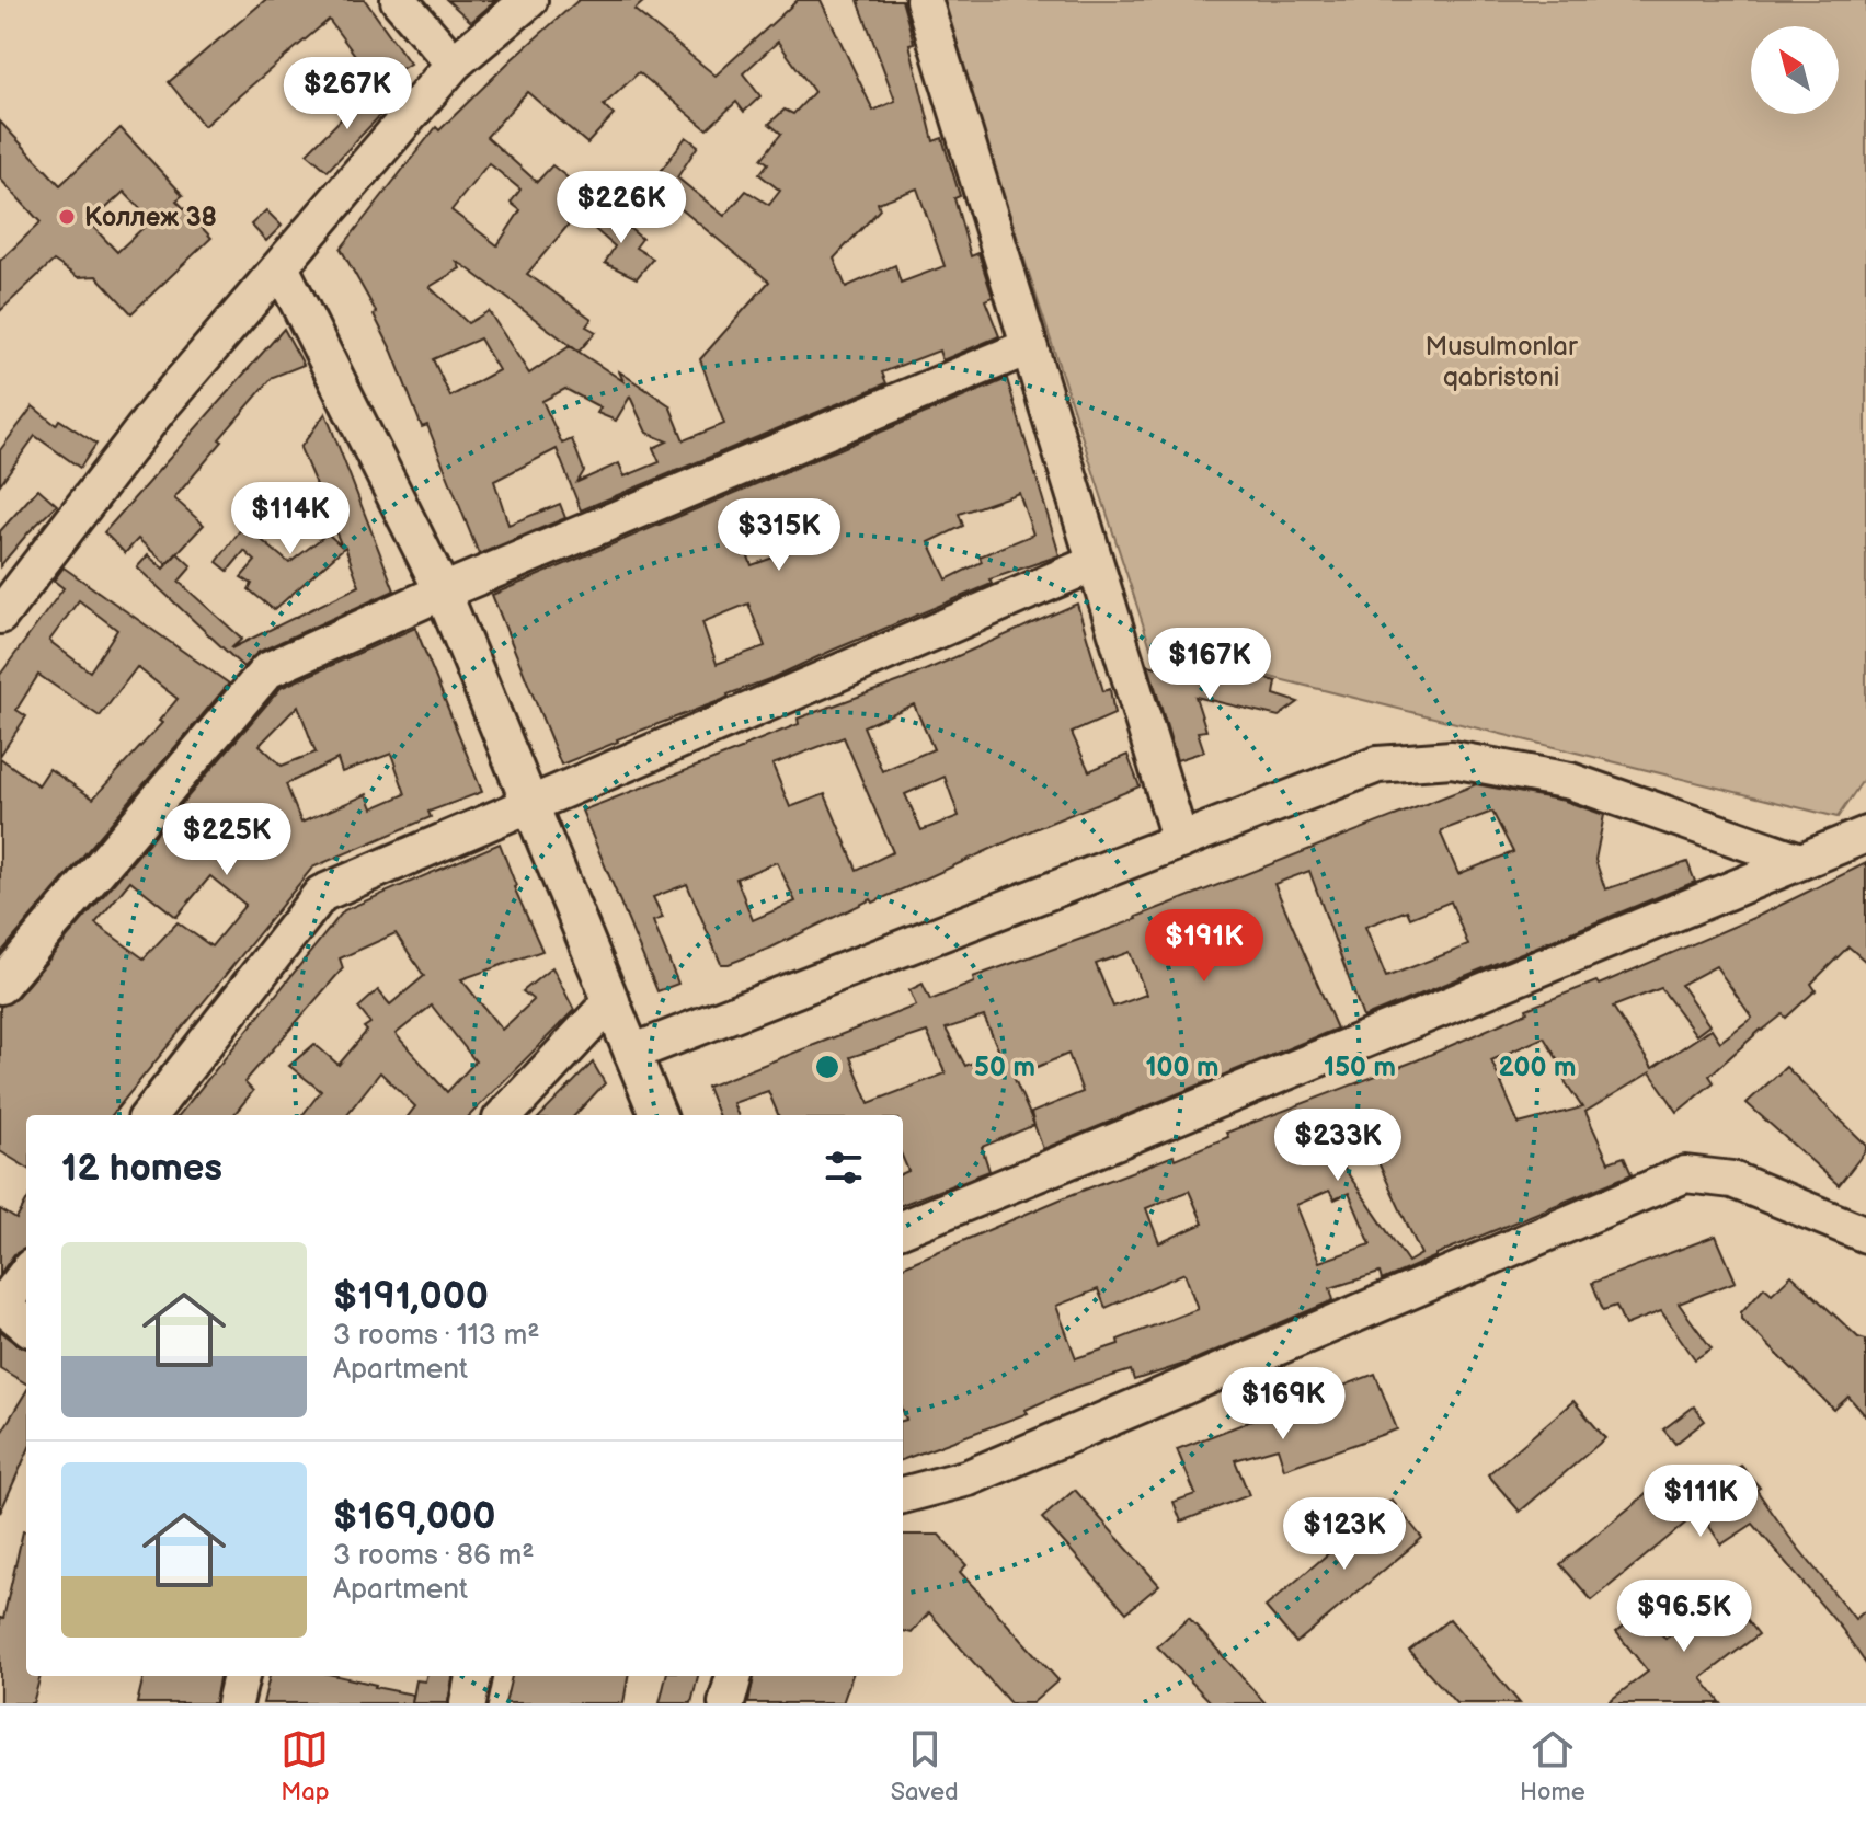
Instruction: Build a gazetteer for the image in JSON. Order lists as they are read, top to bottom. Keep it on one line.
{"parks":["Musulmonlar qabristoni"],"places":["Коллеж 38"],"north":"top left","page":{"price":["$267K","$226K","$114K","$315K","$167K","$225K","$191K","$233K","$169K","$111K","$123K","$96.5K"],"heading":"12 homes","list":[{"name":"$191,000","note":"3 rooms · 113 m² · Apartment"},{"name":"$169,000","note":"3 rooms · 86 m² · Apartment"}],"tabs":["Map","Saved","Home"]},"rings":["50 m","100 m","150 m","200 m"]}
